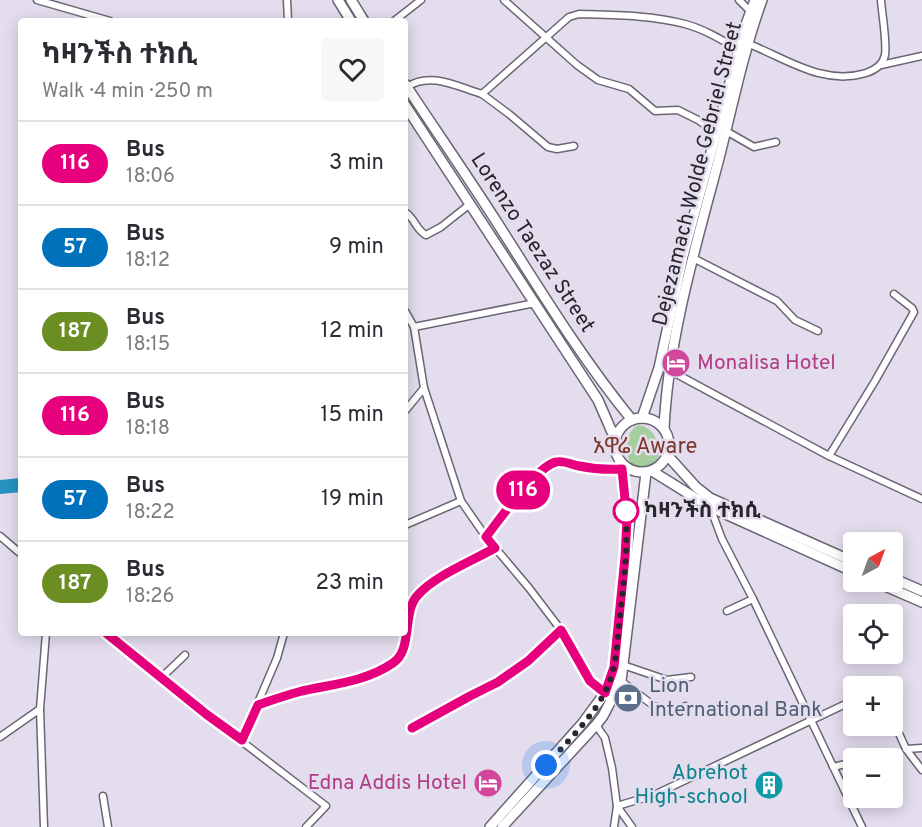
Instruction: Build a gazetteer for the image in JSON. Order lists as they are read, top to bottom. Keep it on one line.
{"streets":{"main road":["Dejezamach Wolde Gebriel Street","Lorenzo Taezaz Street"]},"crossings":[["Dejezamach Wolde Gebriel Street","Lorenzo Taezaz Street"]],"districts":["አዋሬ Aware"],"places":{"hotel":["Monalisa Hotel","Edna Addis Hotel"],"other":["ካዛንችስ ተክሲ"],"bank":["Lion International Bank"],"building":["Abrehot High-school"]},"lines":["bus line 116"],"north":"top right","page":{"on_map":"116","heading":["ካዛንችስ ተክሲ","Walk · 4 min · 250 m"],"list":[{"mark":"116","name":"Bus","note":"18:06","value":"3 min"},{"mark":"57","name":"Bus","note":"18:12","value":"9 min"},{"mark":"187","name":"Bus","note":"18:15","value":"12 min"},{"mark":"116","name":"Bus","note":"18:18","value":"15 min"},{"mark":"57","name":"Bus","note":"18:22","value":"19 min"},{"mark":"187","name":"Bus","note":"18:26","value":"23 min"}],"map_buttons":["+","−"]}}
